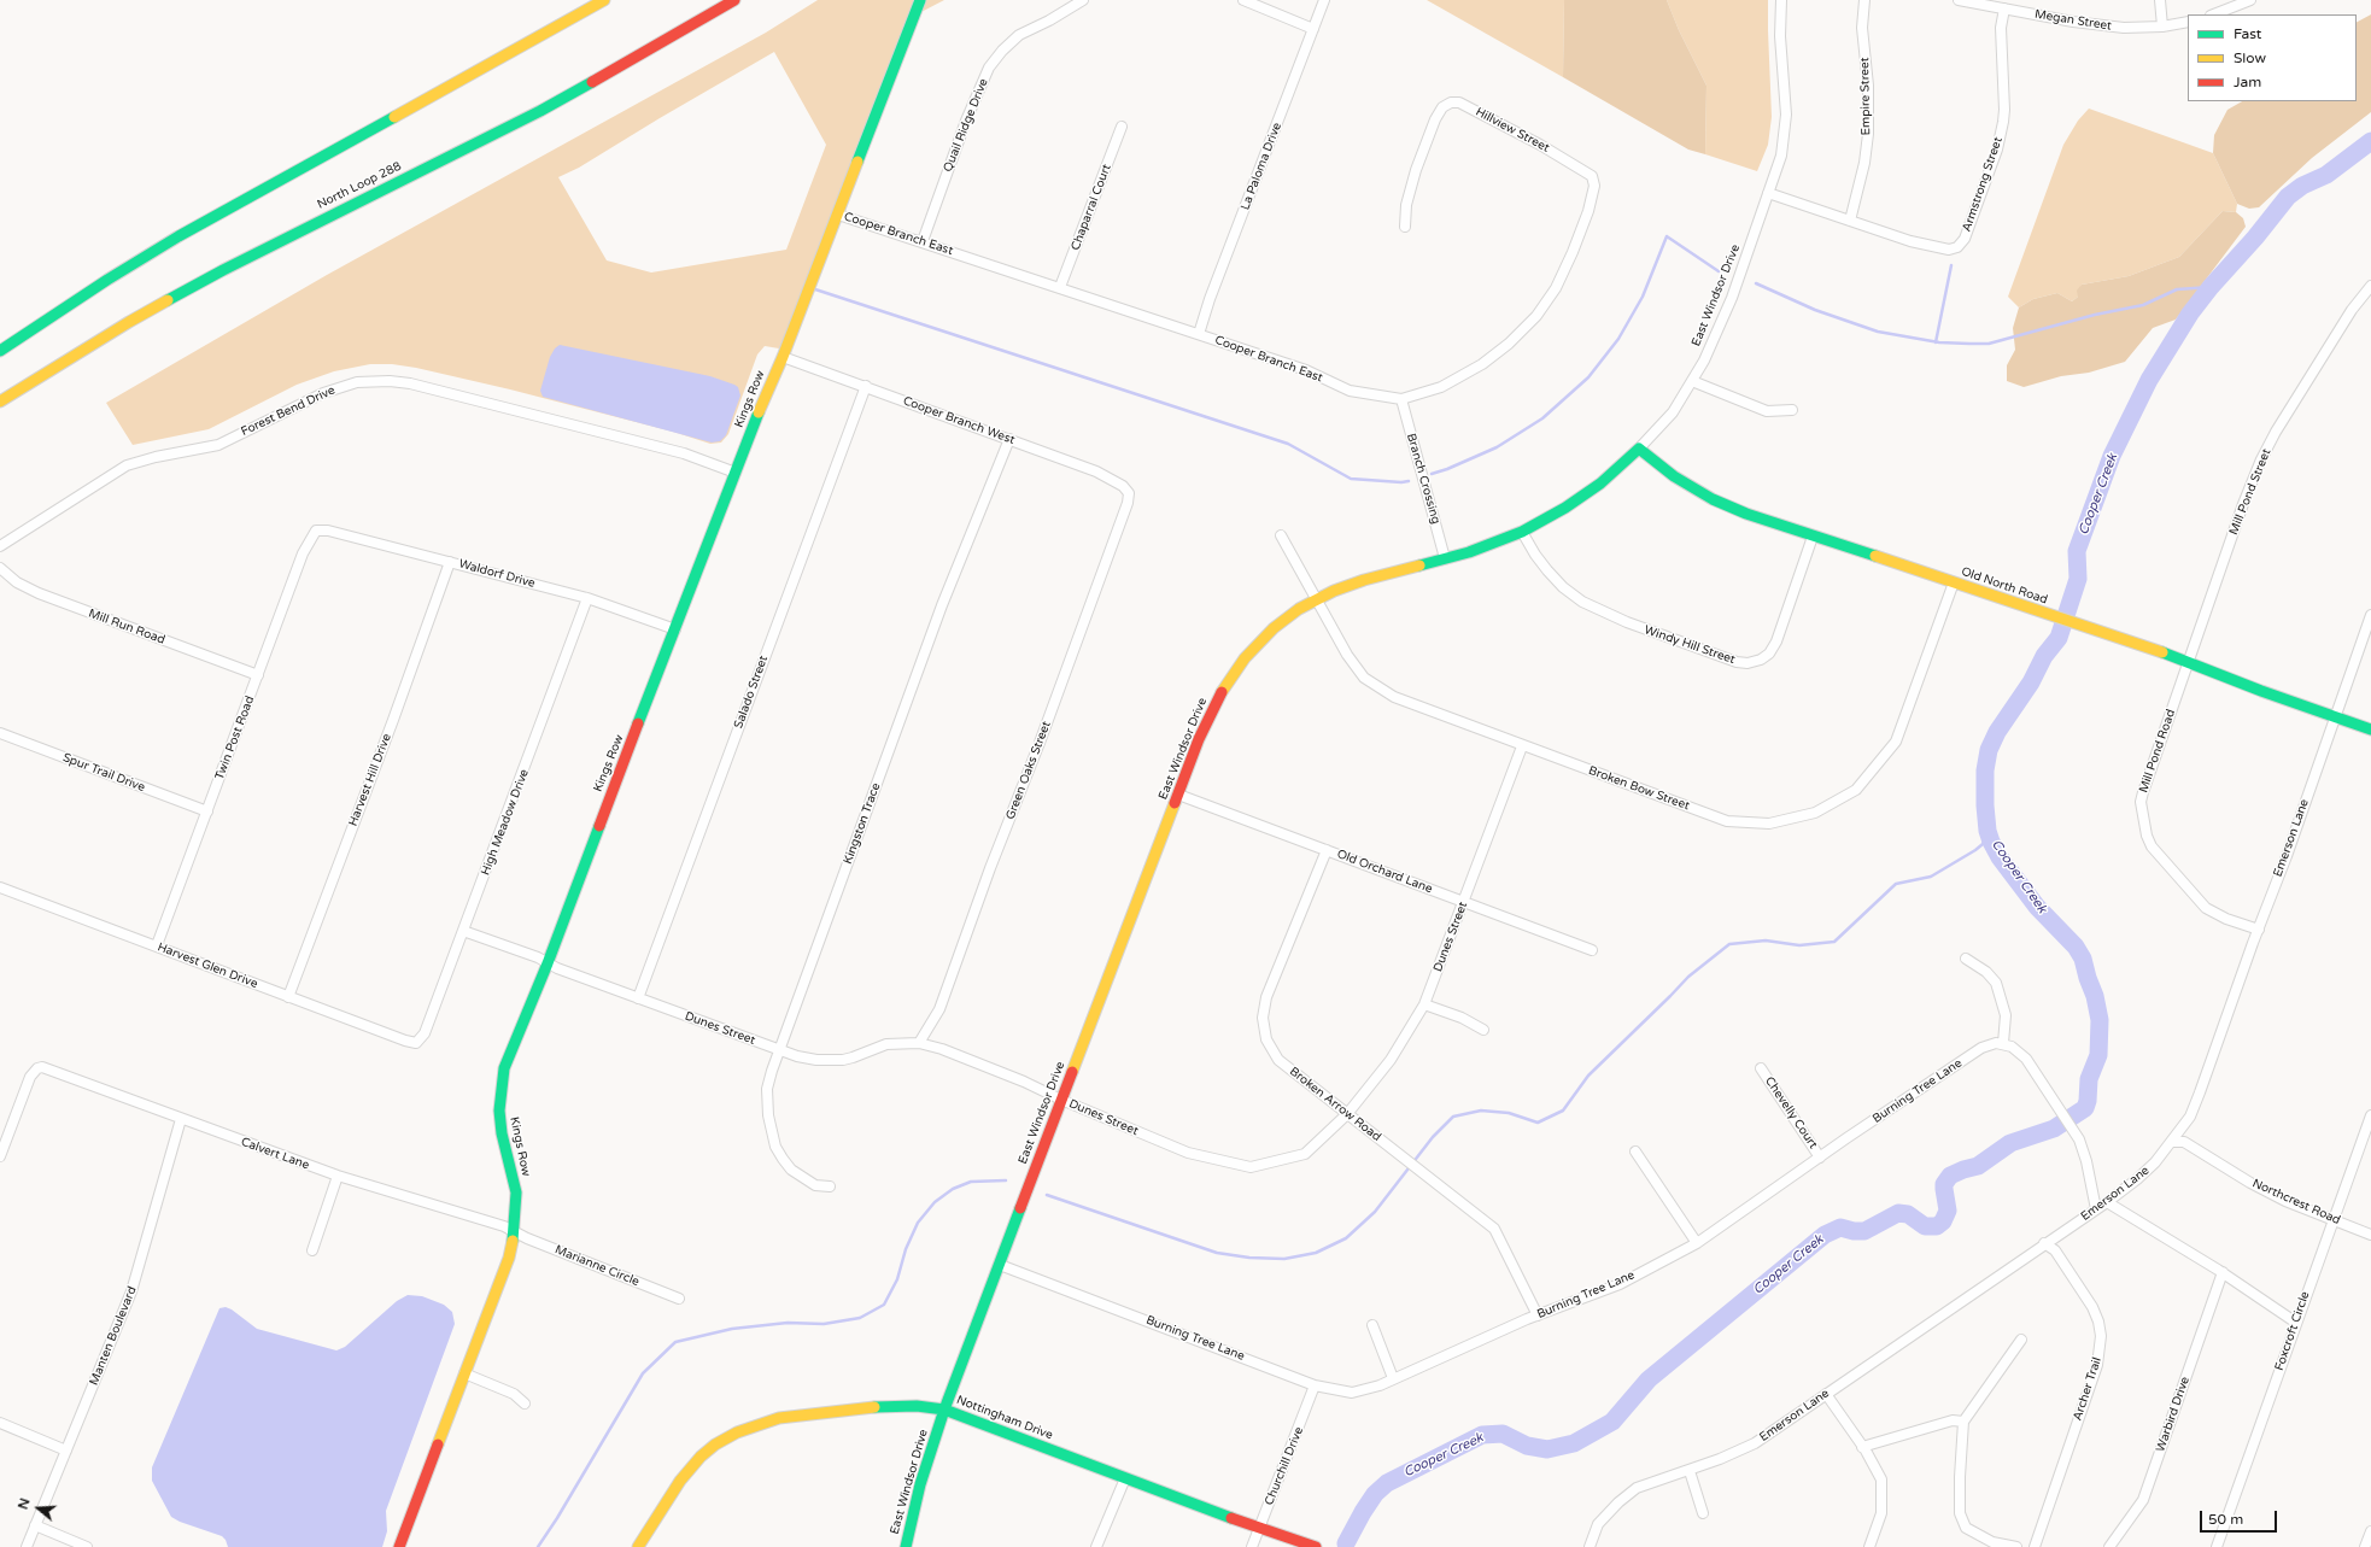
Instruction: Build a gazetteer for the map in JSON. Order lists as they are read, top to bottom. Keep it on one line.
{"streets":{"main road":["North Loop 288","East Windsor Drive","Kings Row","Old North Road","Nottingham Drive"],"street":["Megan Street","Empire Street","Quail Ridge Drive","Hillview Street","La Paloma Drive","Armstrong Street","Chaparral Court","Cooper Branch East","Forest Bend Drive","Cooper Branch West","Branch Crossing","Mill Pond Street","Waldorf Drive","Mill Run Road","Windy Hill Street","Salado Street","Twin Post Road","Mill Pond Road","Green Oaks Street","Spur Trail Drive","Harvest Hill Drive","Broken Bow Street","High Meadow Drive","Kingston Trace","Emerson Lane","Old Orchard Lane","Dunes Street","Harvest Glen Drive","Burning Tree Lane","Broken Arrow Road","Chevelly Court","Calvert Lane","Northcrest Road","Marianne Circle","Foxcroft Circle","Manten Boulevard","Archer Trail","Warbird Drive","Churchill Drive"]},"crossings":[["Megan Street","Armstrong Street"],["Empire Street","Armstrong Street"],["Quail Ridge Drive","Cooper Branch East"],["Hillview Street","Cooper Branch East"],["La Paloma Drive","Cooper Branch East"],["Armstrong Street","East Windsor Drive"],["Chaparral Court","Cooper Branch East"],["Cooper Branch East","Kings Row"],["Cooper Branch East","Branch Crossing"],["East Windsor Drive","Branch Crossing"],["East Windsor Drive","Old North Road"],["East Windsor Drive","Windy Hill Street"],["East Windsor Drive","Broken Bow Street"],["East Windsor Drive","Old Orchard Lane"],["East Windsor Drive","Dunes Street"],["East Windsor Drive","Burning Tree Lane"],["East Windsor Drive","Nottingham Drive"],["Kings Row","Forest Bend Drive"],["Kings Row","Cooper Branch West"],["Kings Row","Waldorf Drive"],["Kings Row","Dunes Street"],["Kings Row","Calvert Lane"],["Kings Row","Marianne Circle"],["Cooper Branch West","Salado Street"],["Cooper Branch West","Green Oaks Street"],["Cooper Branch West","Kingston Trace"],["Mill Pond Street","Old North Road"],["Mill Pond Street","Mill Pond Road"],["Waldorf Drive","Twin Post Road"],["Waldorf Drive","Harvest Hill Drive"],["Waldorf Drive","High Meadow Drive"],["Old North Road","Windy Hill Street"],["Old North Road","Mill Pond Road"],["Old North Road","Broken Bow Street"],["Old North Road","Emerson Lane"],["Mill Run Road","Twin Post Road"],["Salado Street","Dunes Street"],["Twin Post Road","Spur Trail Drive"],["Twin Post Road","Harvest Glen Drive"],["Mill Pond Road","Emerson Lane"],["Green Oaks Street","Dunes Street"],["Harvest Hill Drive","Harvest Glen Drive"],["Broken Bow Street","Dunes Street"],["High Meadow Drive","Dunes Street"],["High Meadow Drive","Harvest Glen Drive"],["Kingston Trace","Dunes Street"],["Emerson Lane","Northcrest Road"],["Emerson Lane","Archer Trail"],["Old Orchard Lane","Dunes Street"],["Old Orchard Lane","Broken Arrow Road"],["Dunes Street","Broken Arrow Road"],["Burning Tree Lane","Broken Arrow Road"],["Burning Tree Lane","Chevelly Court"],["Burning Tree Lane","Churchill Drive"],["Calvert Lane","Marianne Circle"],["Calvert Lane","Manten Boulevard"],["Northcrest Road","Foxcroft Circle"],["Nottingham Drive","Churchill Drive"]],"water":["Cooper Creek"],"legend":["Fast","Slow","Jam"],"scale_bar":"50 m","north":"left"}
